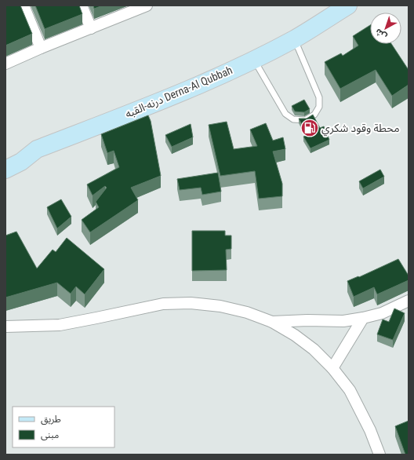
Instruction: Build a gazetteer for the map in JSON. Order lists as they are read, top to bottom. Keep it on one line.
{"streets":{"main road":["درنه-القبه Derna-Al Qubbah"]},"places":{"fuel station":["محطة وقود شكري"]},"legend":["طريق","مبنى"],"north":"bottom left"}
